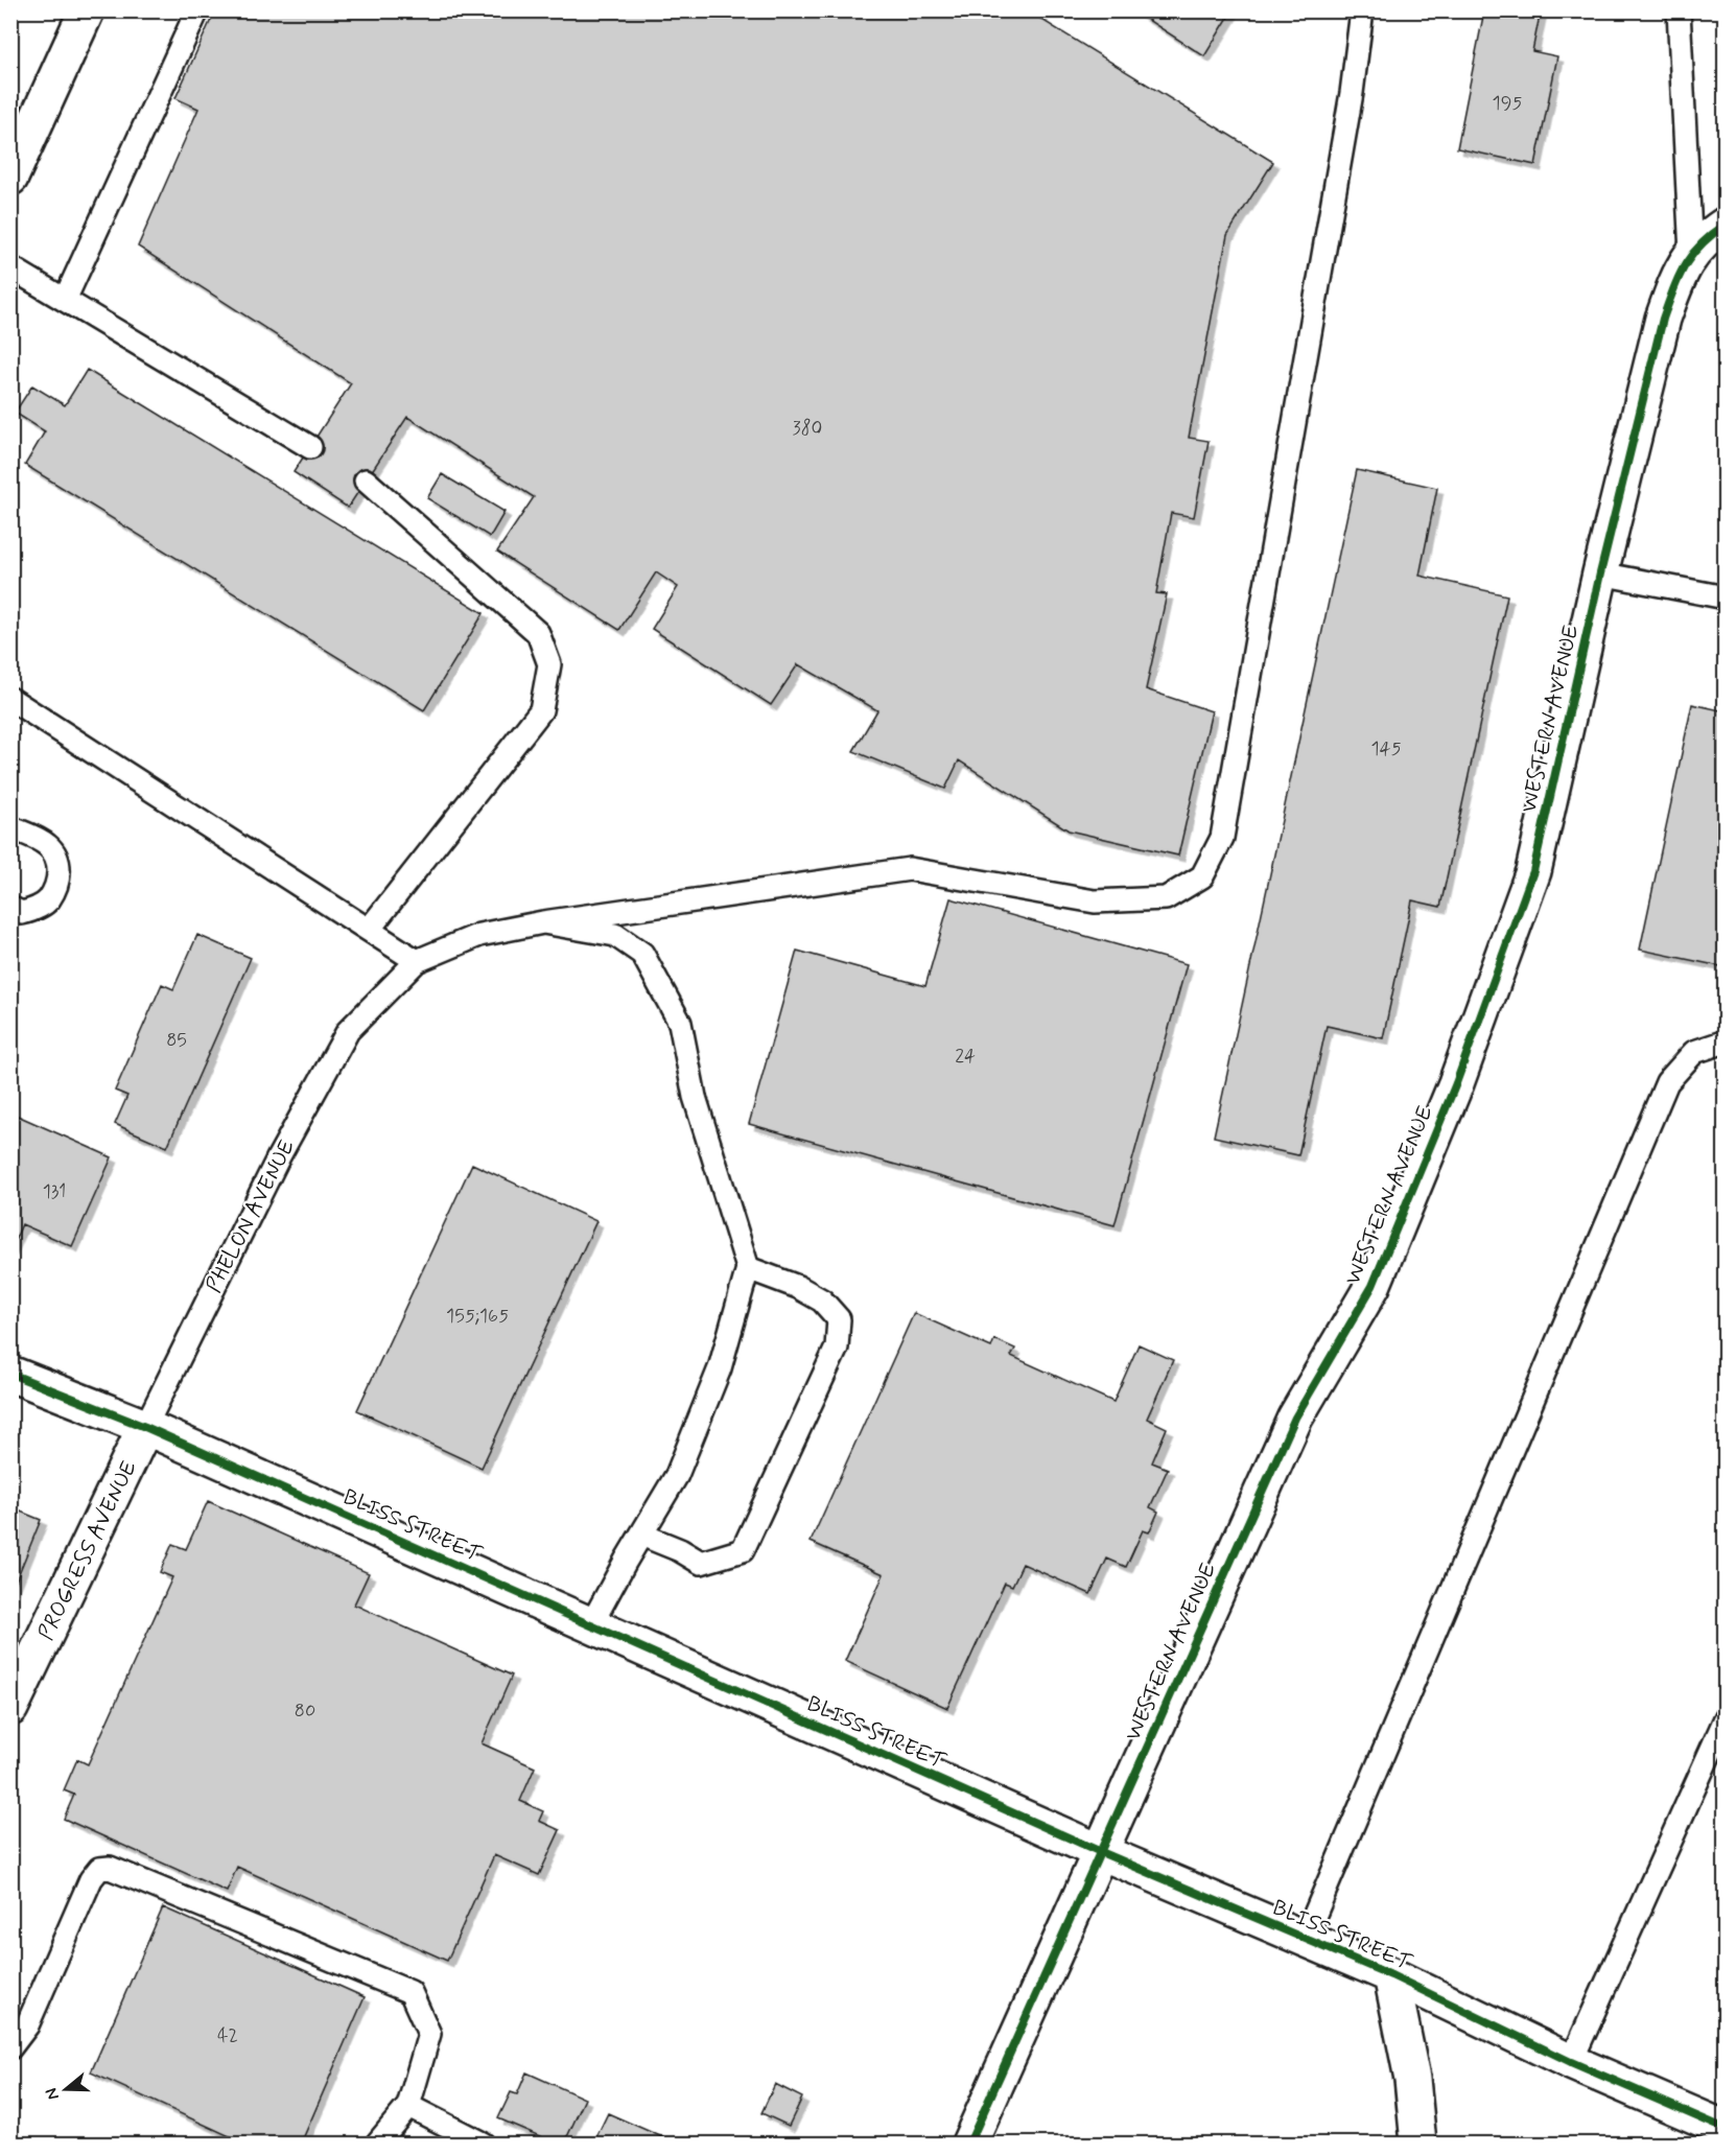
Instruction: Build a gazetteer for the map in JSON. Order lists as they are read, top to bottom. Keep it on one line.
{"streets":{"street":["WESTERN AVENUE","BLISS STREET","PROGRESS AVENUE"],"lane":["PHELON AVENUE"]},"crossings":[["WESTERN AVENUE","BLISS STREET"],["PHELON AVENUE","BLISS STREET"],["PHELON AVENUE","PROGRESS AVENUE"],["BLISS STREET","PROGRESS AVENUE"]],"house_numbers":["195","380","145","85","24","131","155;165","80","42"],"north":"left"}
